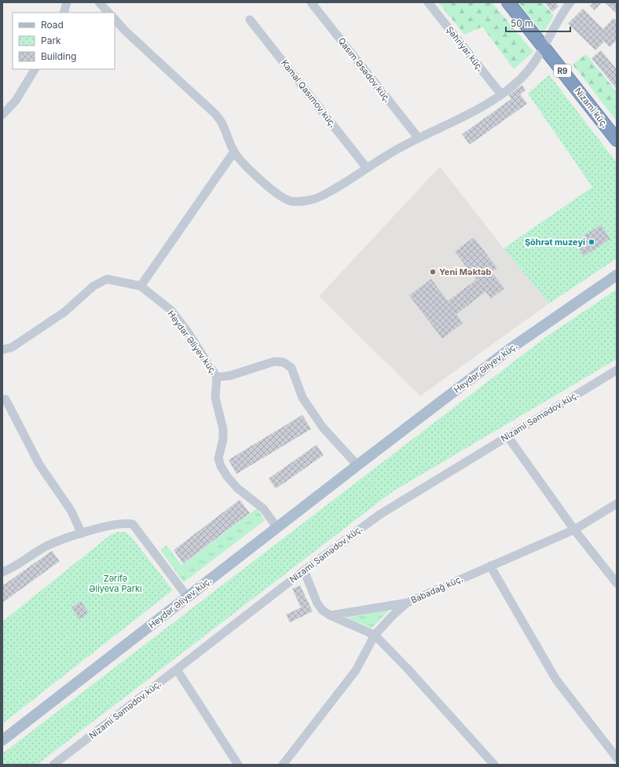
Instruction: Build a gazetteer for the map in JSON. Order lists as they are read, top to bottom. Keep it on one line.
{"streets":{"highway":["R9","Nizami küç."],"main road":["Heydər Əliyev küç."],"street":["Şəhriyar küç.","Qasım Əsədov küç.","Kamal Qasımov küç.","Nizami Səmədov küç.","Babadağ küç."]},"parks":["Zərifə Əliyeva Parkı"],"places":["Şöhrət muzeyi","Yeni Məktəb"],"legend":["Road","Park","Building"],"scale_bar":"50 m"}
